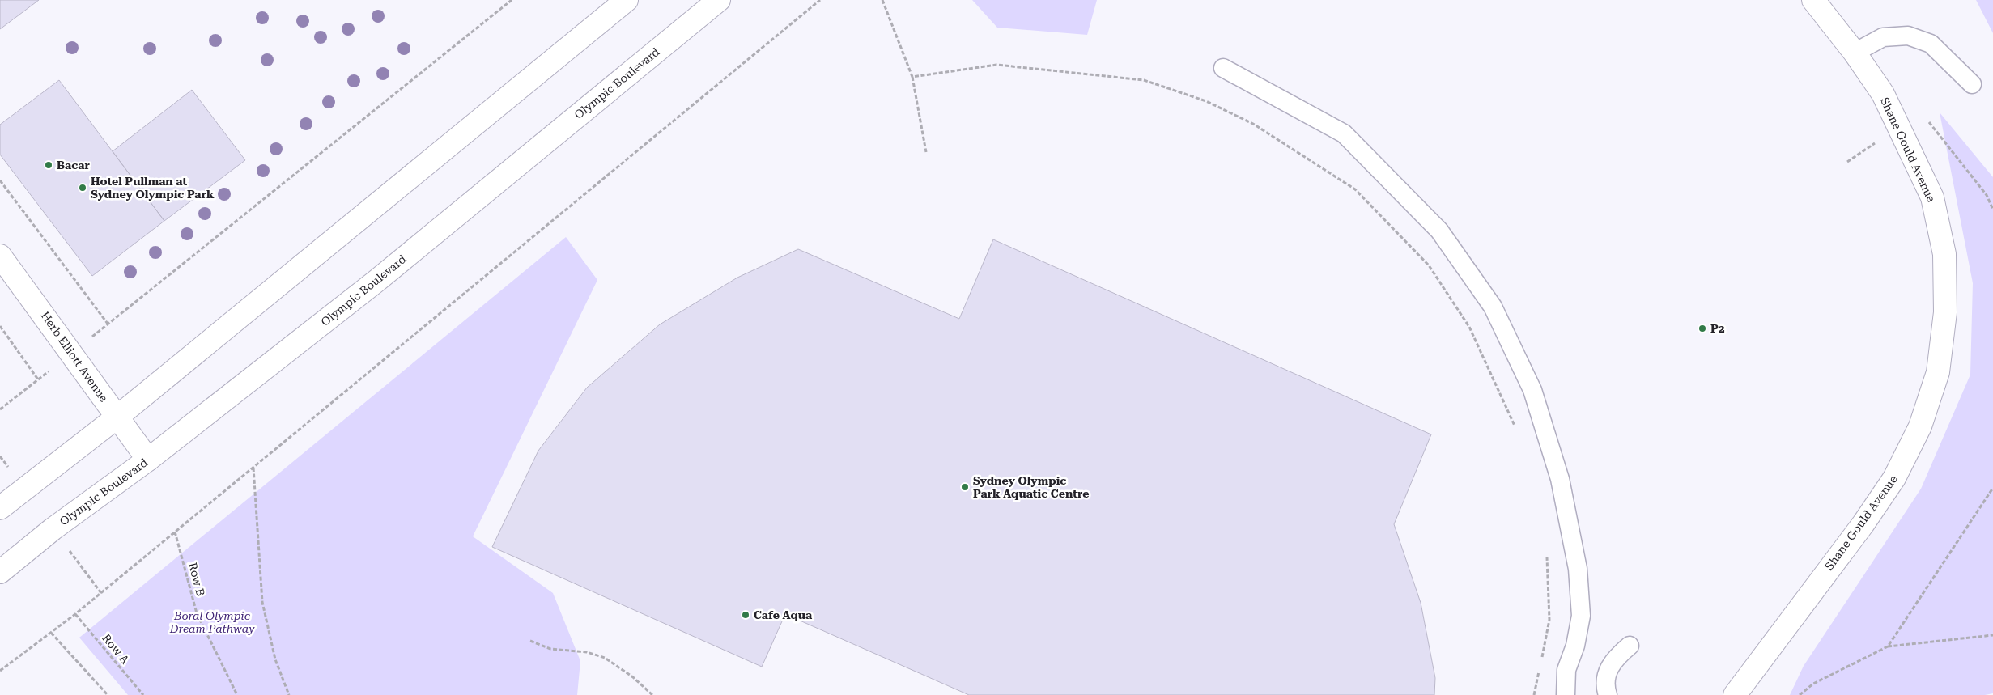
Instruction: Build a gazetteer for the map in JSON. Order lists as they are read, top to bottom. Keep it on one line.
{"streets":{"street":["Olympic Boulevard","Shane Gould Avenue","Herb Elliott Avenue"],"path":["Row B","Row A"]},"crossings":[["Olympic Boulevard","Herb Elliott Avenue"]],"parks":["Boral Olympic Dream Pathway"],"places":["Bacar","Hotel Pullman at Sydney Olympic Park","P2","Sydney Olympic Park Aquatic Centre","Cafe Aqua"]}
